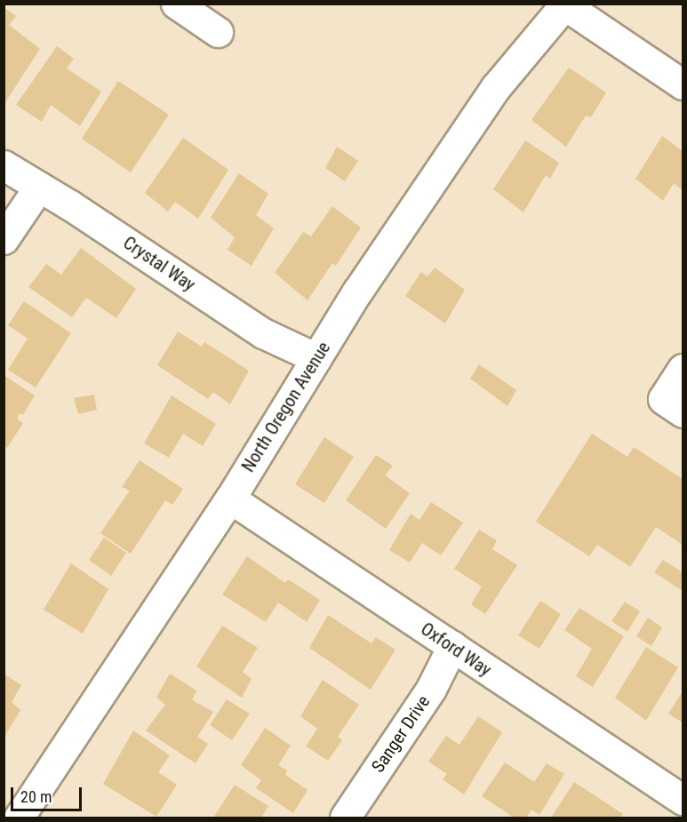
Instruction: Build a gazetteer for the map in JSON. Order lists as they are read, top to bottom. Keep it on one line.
{"streets":{"street":["Crystal Way","North Oregon Avenue","Oxford Way","Sanger Drive"]},"crossings":[["Crystal Way","North Oregon Avenue"],["North Oregon Avenue","Oxford Way"],["Oxford Way","Sanger Drive"]],"scale_bar":"20 m"}
